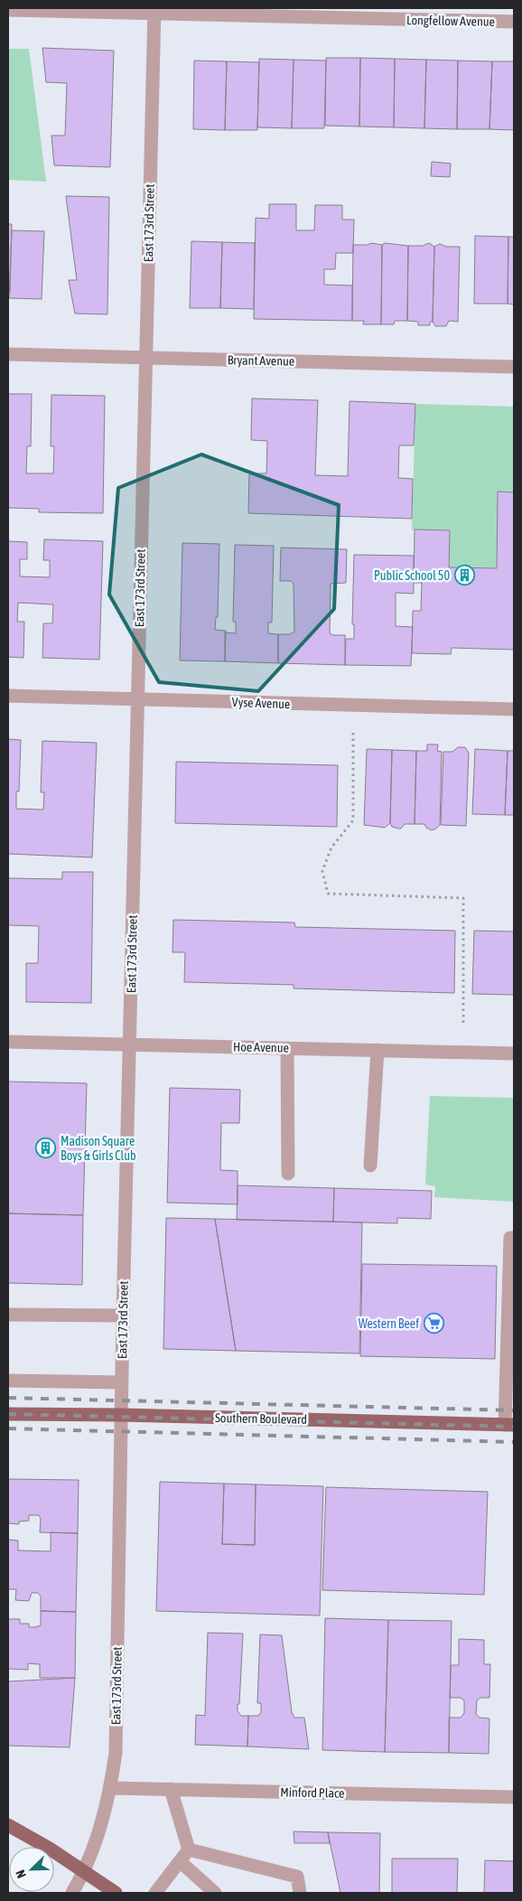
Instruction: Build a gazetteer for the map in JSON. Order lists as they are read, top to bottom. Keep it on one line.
{"streets":{"main road":["Southern Boulevard"],"street":["Longfellow Avenue","East 173rd Street","Bryant Avenue","Vyse Avenue","Hoe Avenue","Minford Place"]},"crossings":[["Longfellow Avenue","East 173rd Street"],["East 173rd Street","Bryant Avenue"],["East 173rd Street","Vyse Avenue"],["East 173rd Street","Hoe Avenue"],["East 173rd Street","Southern Boulevard"],["East 173rd Street","Minford Place"]],"places":{"building":["Public School 50","Madison Square Boys & Girls Club"],"supermarket":["Western Beef"]},"north":"bottom left"}
